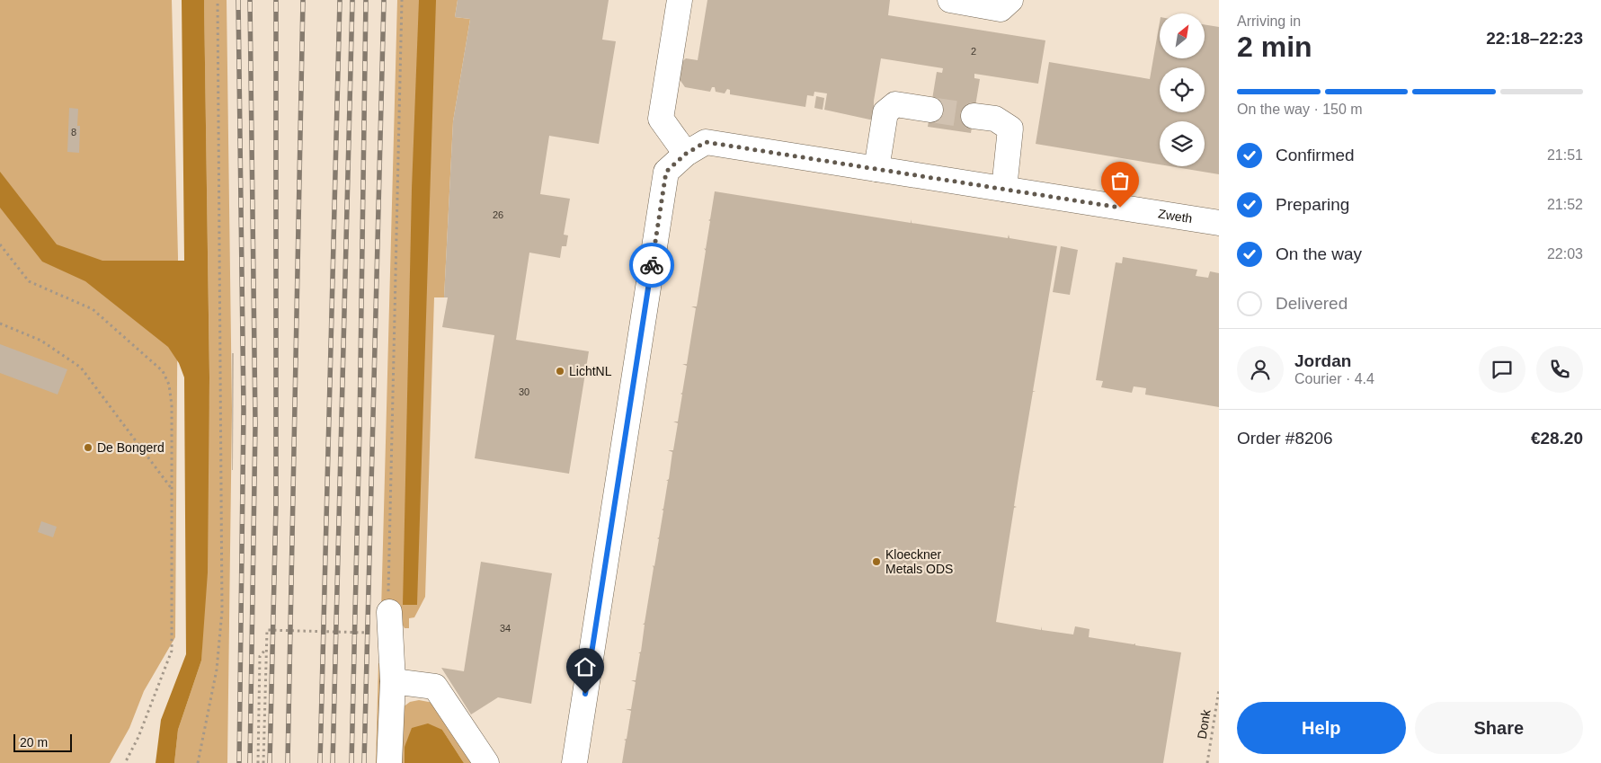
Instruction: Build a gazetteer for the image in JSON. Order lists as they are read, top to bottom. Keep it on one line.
{"streets":{"street":["Zweth"],"path":["Donk"]},"places":["LichtNL","De Bongerd","Kloeckner Metals ODS"],"house_numbers":["2","8","26","30","34"],"scale_bar":"20 m","north":"top right","page":{"heading":["2 min","Arriving in","22:18–22:23"],"panel":["Jordan","Courier · 4.4","Order #8206","€28.20"],"bar":"On the way · 150 m","list":[["Confirmed","21:51"],["Preparing","21:52"],["On the way","22:03"],"Delivered"],"buttons":["Help","Share"],"scale":"20 m"}}
